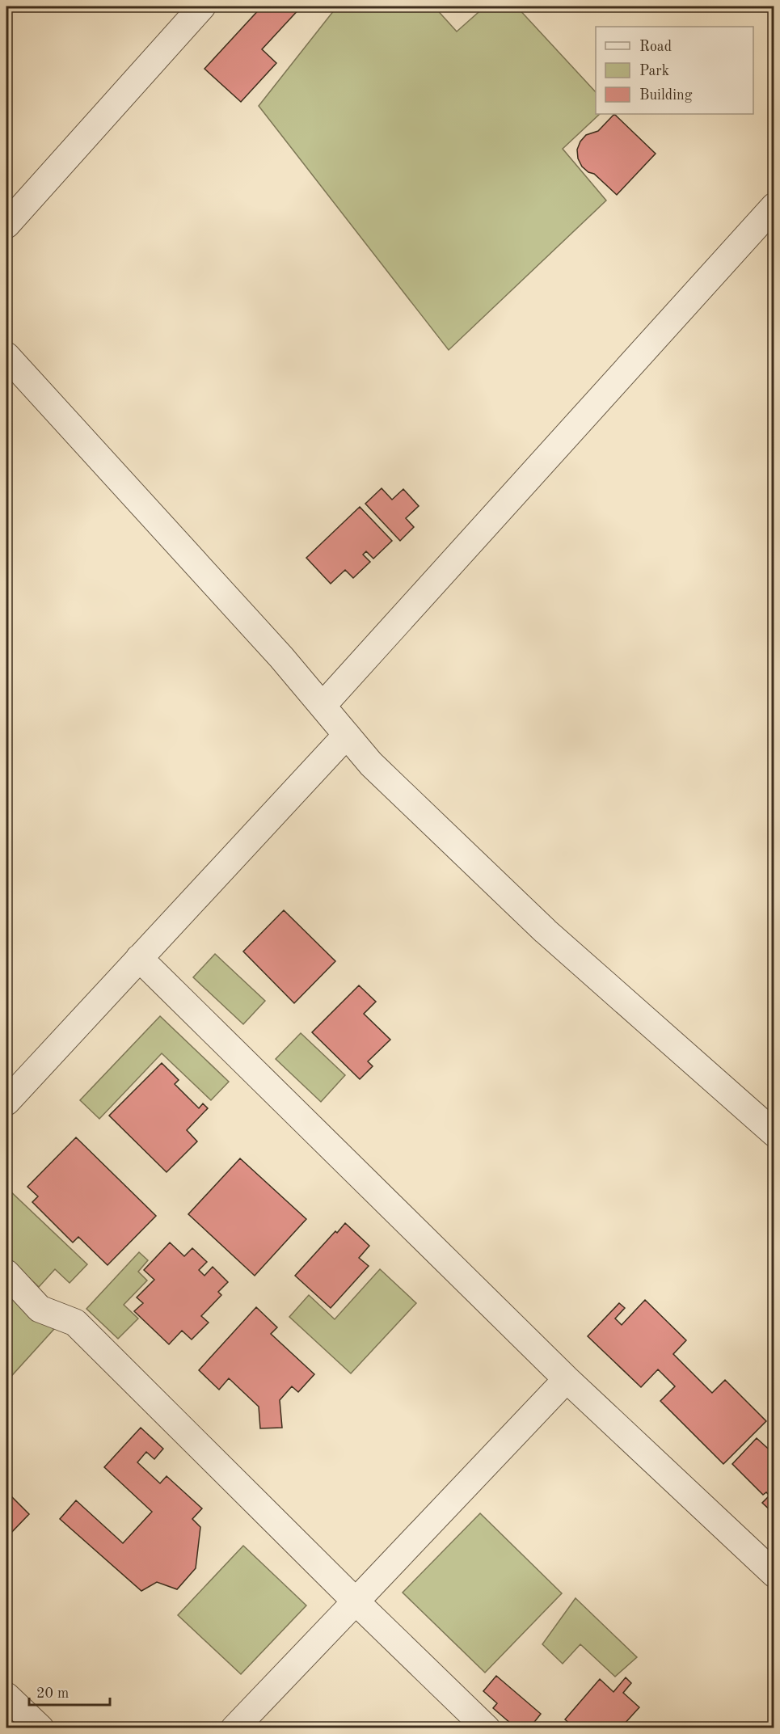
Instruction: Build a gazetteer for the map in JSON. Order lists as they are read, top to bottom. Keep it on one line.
{"legend":["Road","Park","Building"],"scale_bar":"20 m"}
